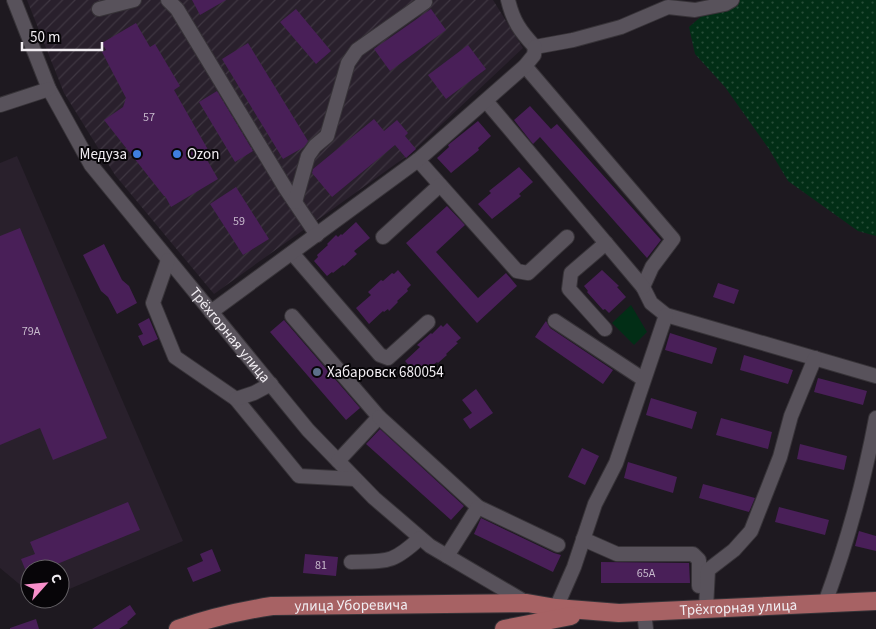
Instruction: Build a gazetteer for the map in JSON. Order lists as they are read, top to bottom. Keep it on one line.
{"streets":{"main road":["Трёхгорная улица","улица Уборевича"]},"crossings":[["Трёхгорная улица","улица Уборевича"]],"places":["Медуза","Ozon","Хабаровск 680054"],"house_numbers":["57","59","79А","81","65А"],"scale_bar":"50 m","north":"top right"}
